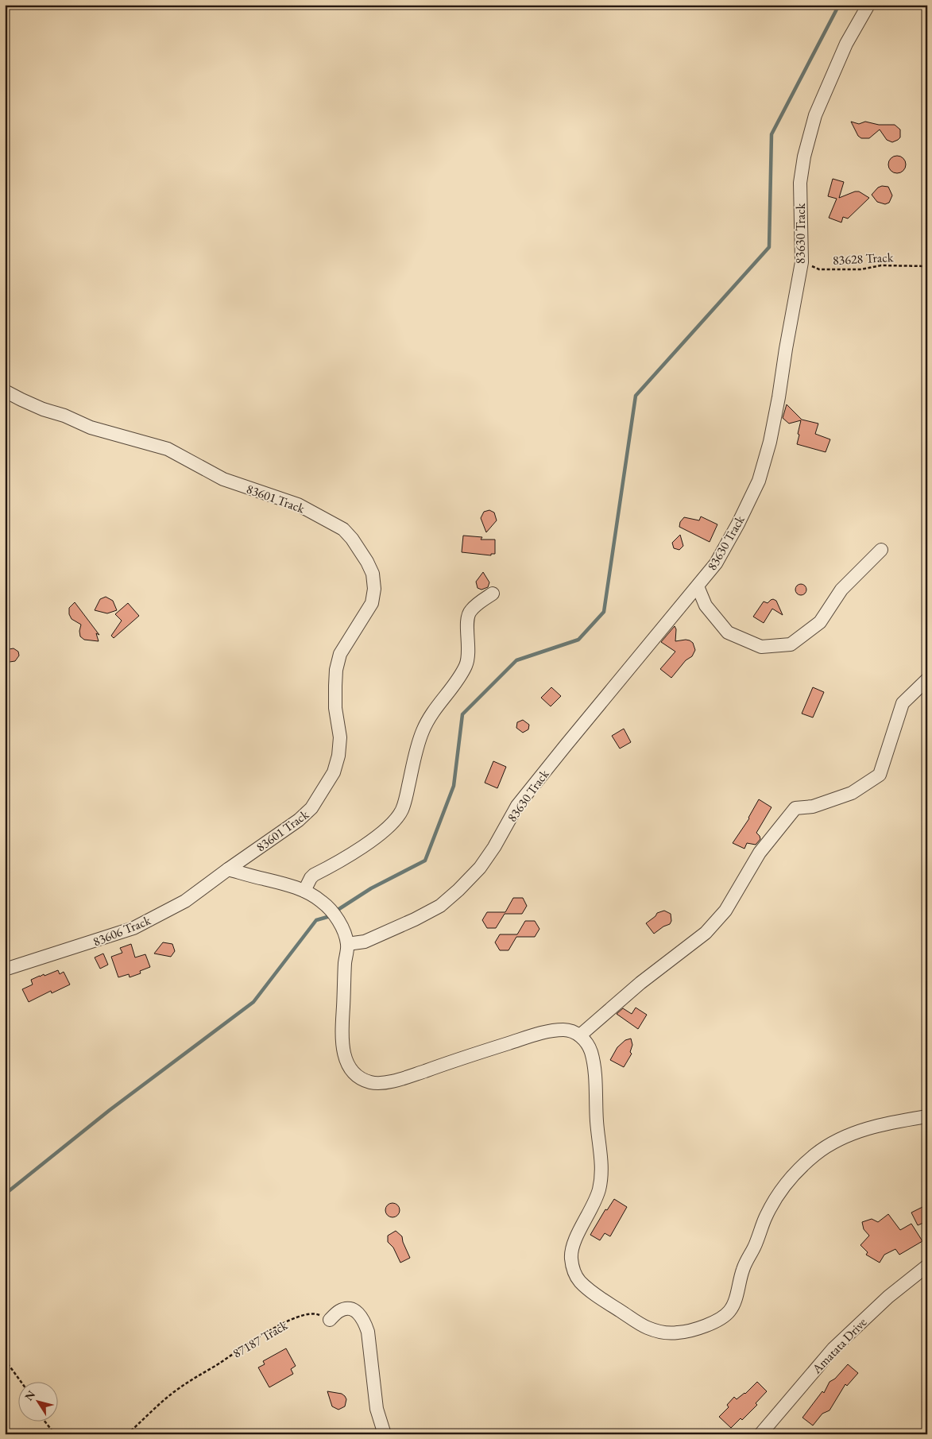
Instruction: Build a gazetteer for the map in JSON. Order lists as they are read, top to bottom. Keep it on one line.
{"streets":{"street":["83630 Track","83601 Track","83606 Track","Amatata Drive"],"path":["83628 Track","87187 Track"]},"crossings":[["83630 Track","83628 Track"],["83601 Track","83606 Track"]],"north":"top left"}
